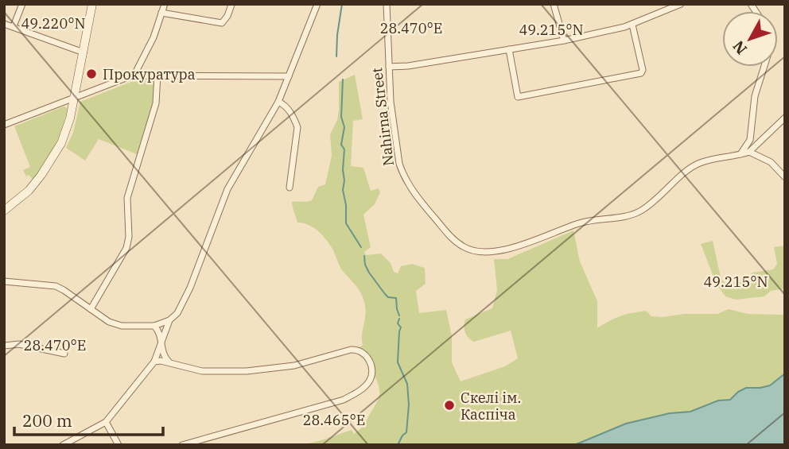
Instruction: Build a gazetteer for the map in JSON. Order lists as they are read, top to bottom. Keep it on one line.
{"streets":{"street":["Nahirna Street"]},"places":["Прокуратура","Скелі ім. Каспіча"],"scale_bar":"200 m","north":"bottom left","coordinates":["49.220°N","28.470°E","49.215°N","28.465°E"]}
